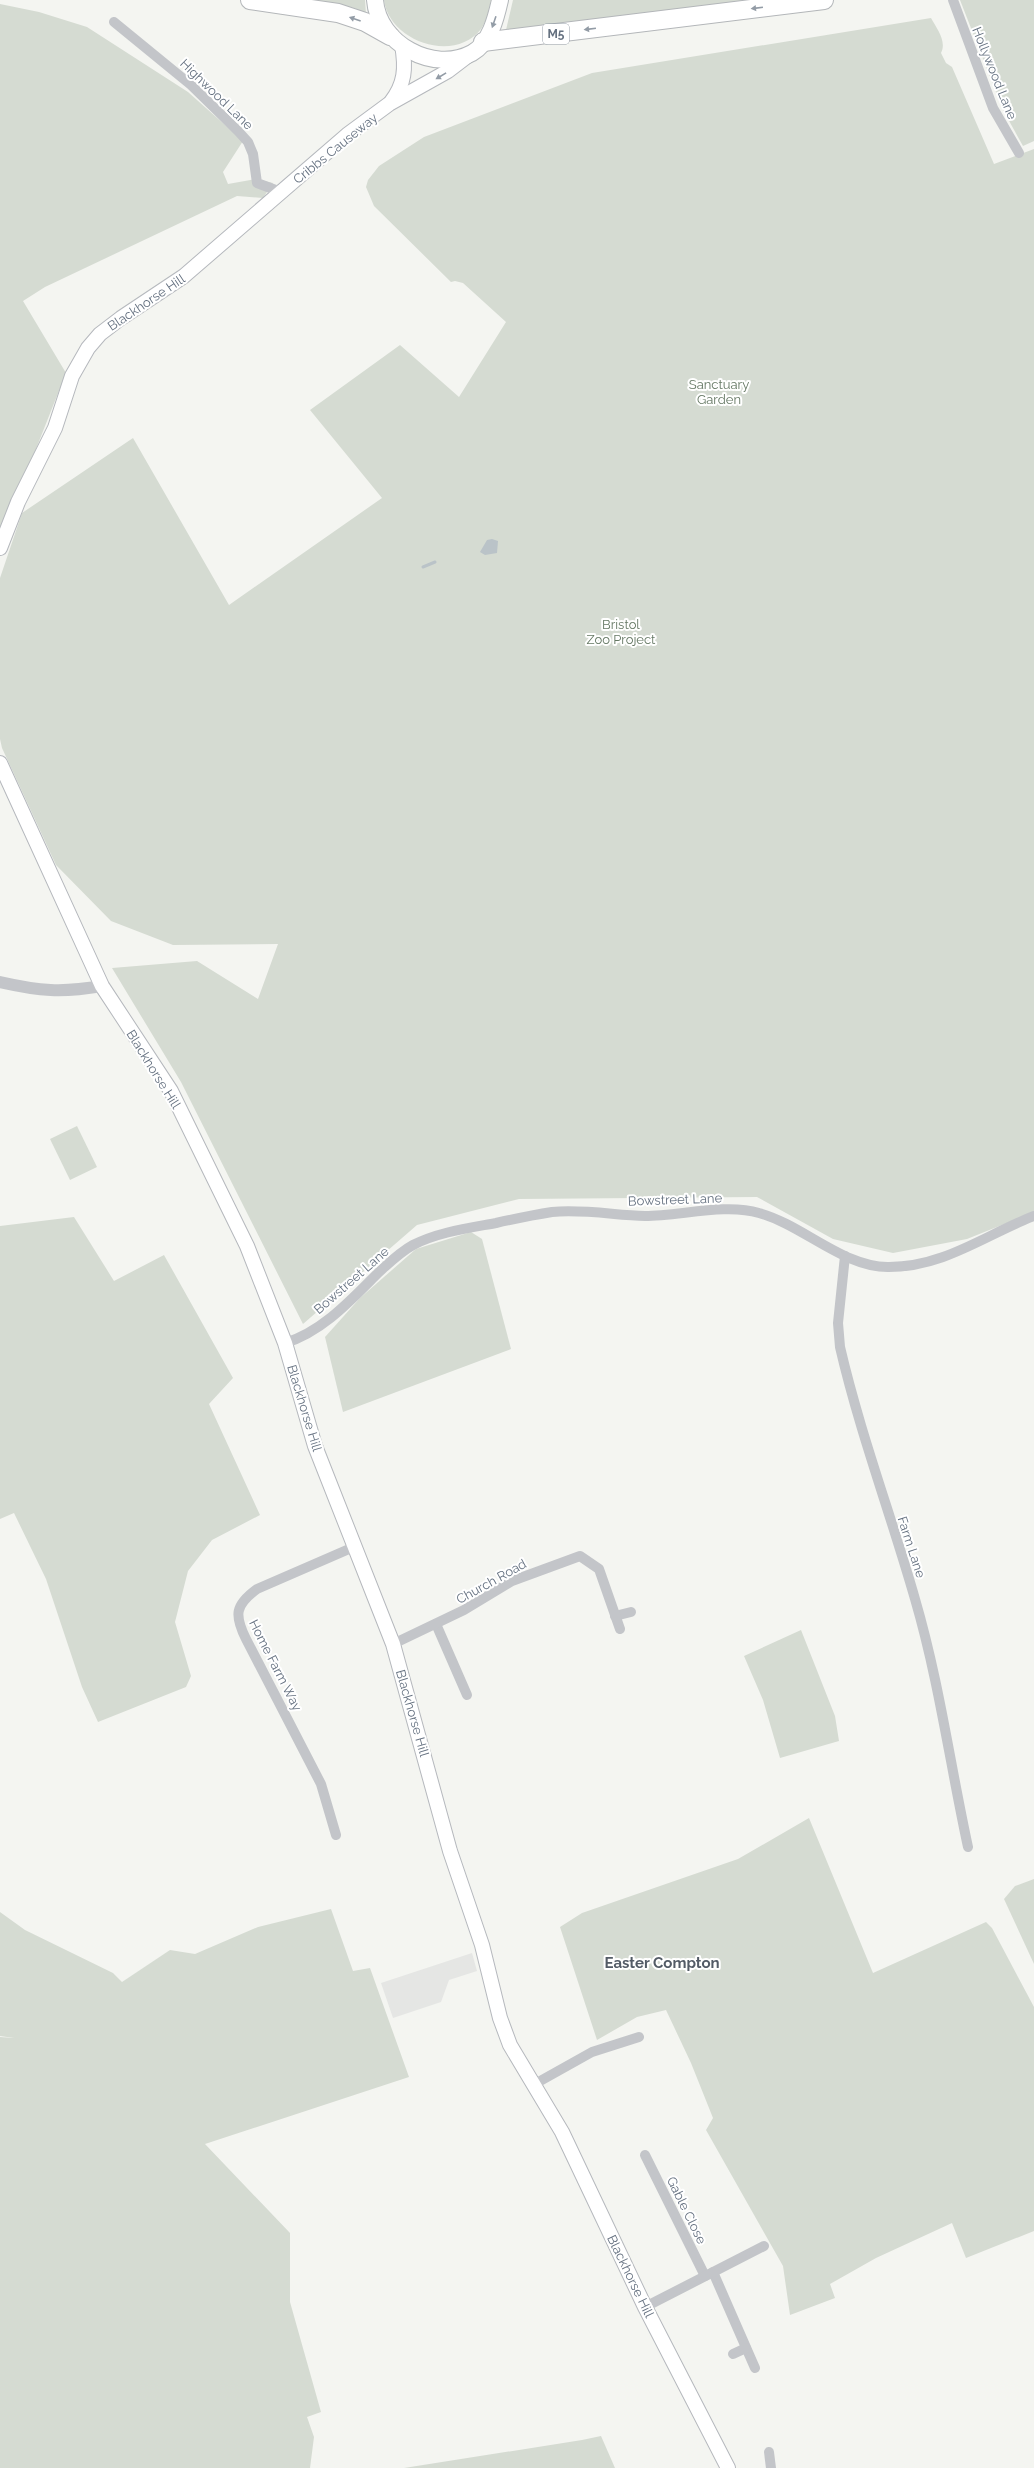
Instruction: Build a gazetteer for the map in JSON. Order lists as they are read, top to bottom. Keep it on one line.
{"streets":{"highway":["M5"],"main road":["Cribbs Causeway","Blackhorse Hill"],"street":["Hollywood Lane","Highwood Lane","Bowstreet Lane","Farm Lane","Church Road","Home Farm Way","Gable Close"]},"crossings":[["M5","Cribbs Causeway"],["Highwood Lane","Cribbs Causeway"],["Highwood Lane","Blackhorse Hill"],["Cribbs Causeway","Blackhorse Hill"],["Blackhorse Hill","Bowstreet Lane"],["Blackhorse Hill","Church Road"],["Blackhorse Hill","Home Farm Way"],["Bowstreet Lane","Farm Lane"]],"districts":["Easter Compton"],"parks":["Sanctuary Garden","Bristol Zoo Project"]}
